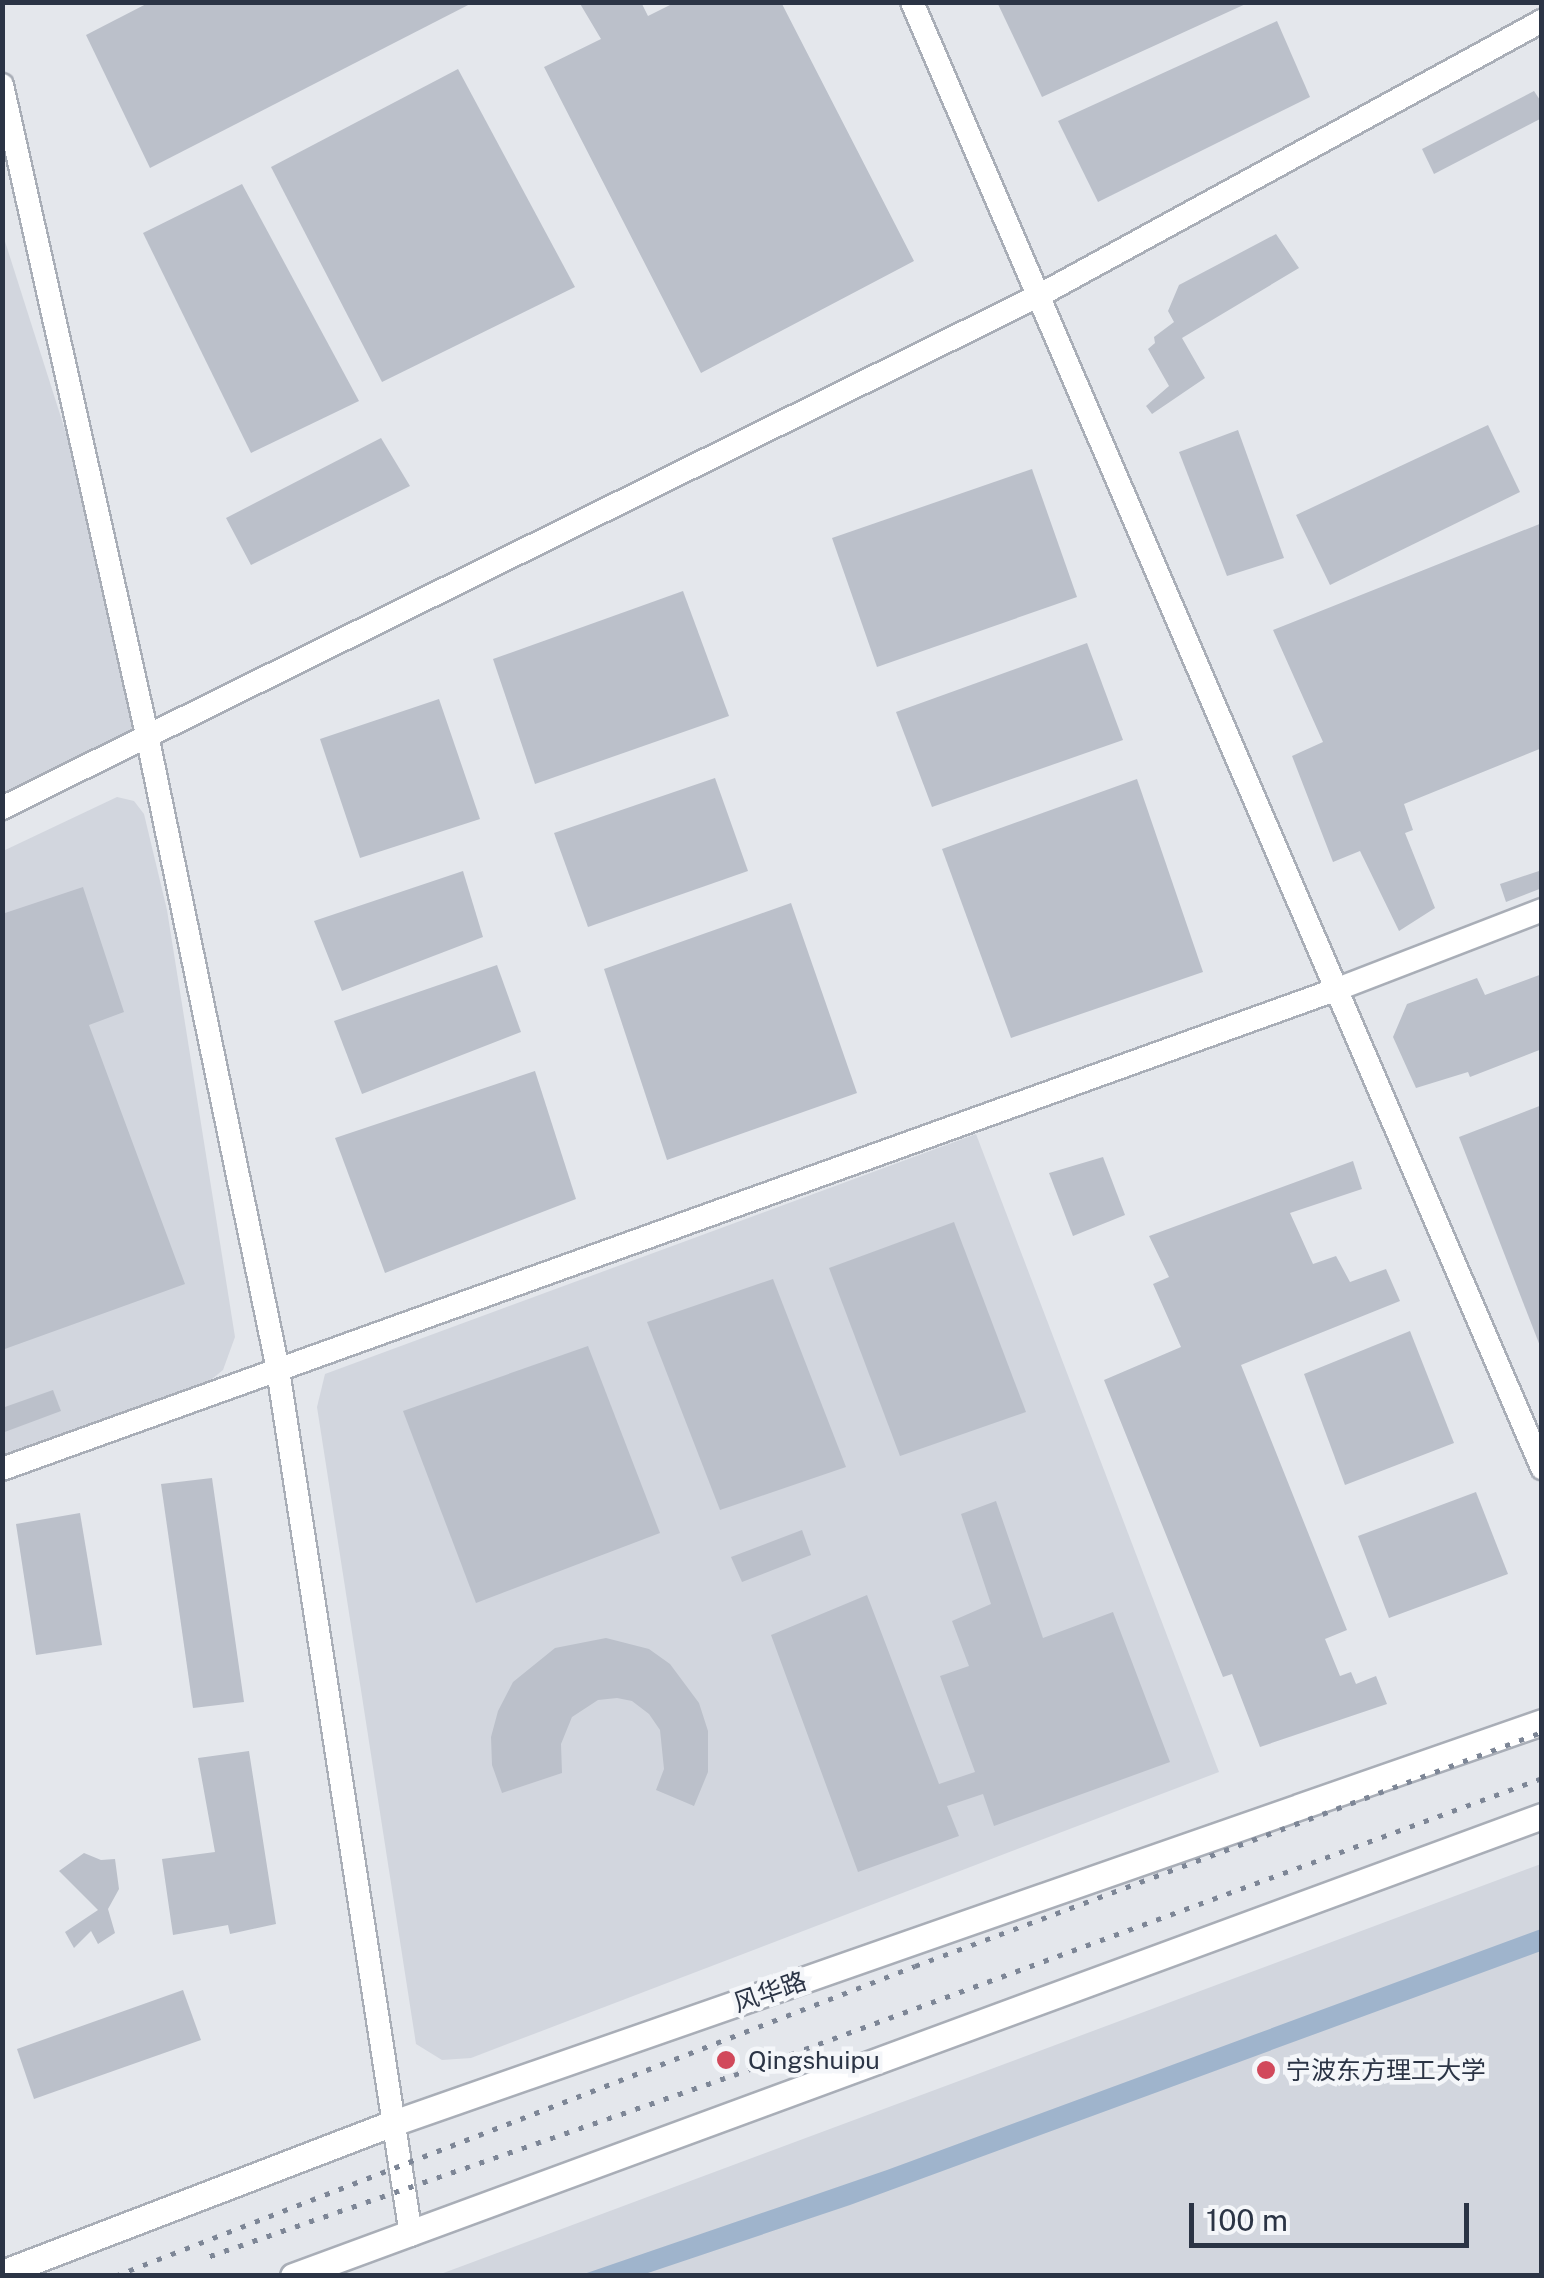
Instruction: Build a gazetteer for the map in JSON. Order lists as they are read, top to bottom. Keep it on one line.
{"streets":{"main road":["风华路"]},"places":["Qingshuipu","宁波东方理工大学"],"scale_bar":"100 m"}
